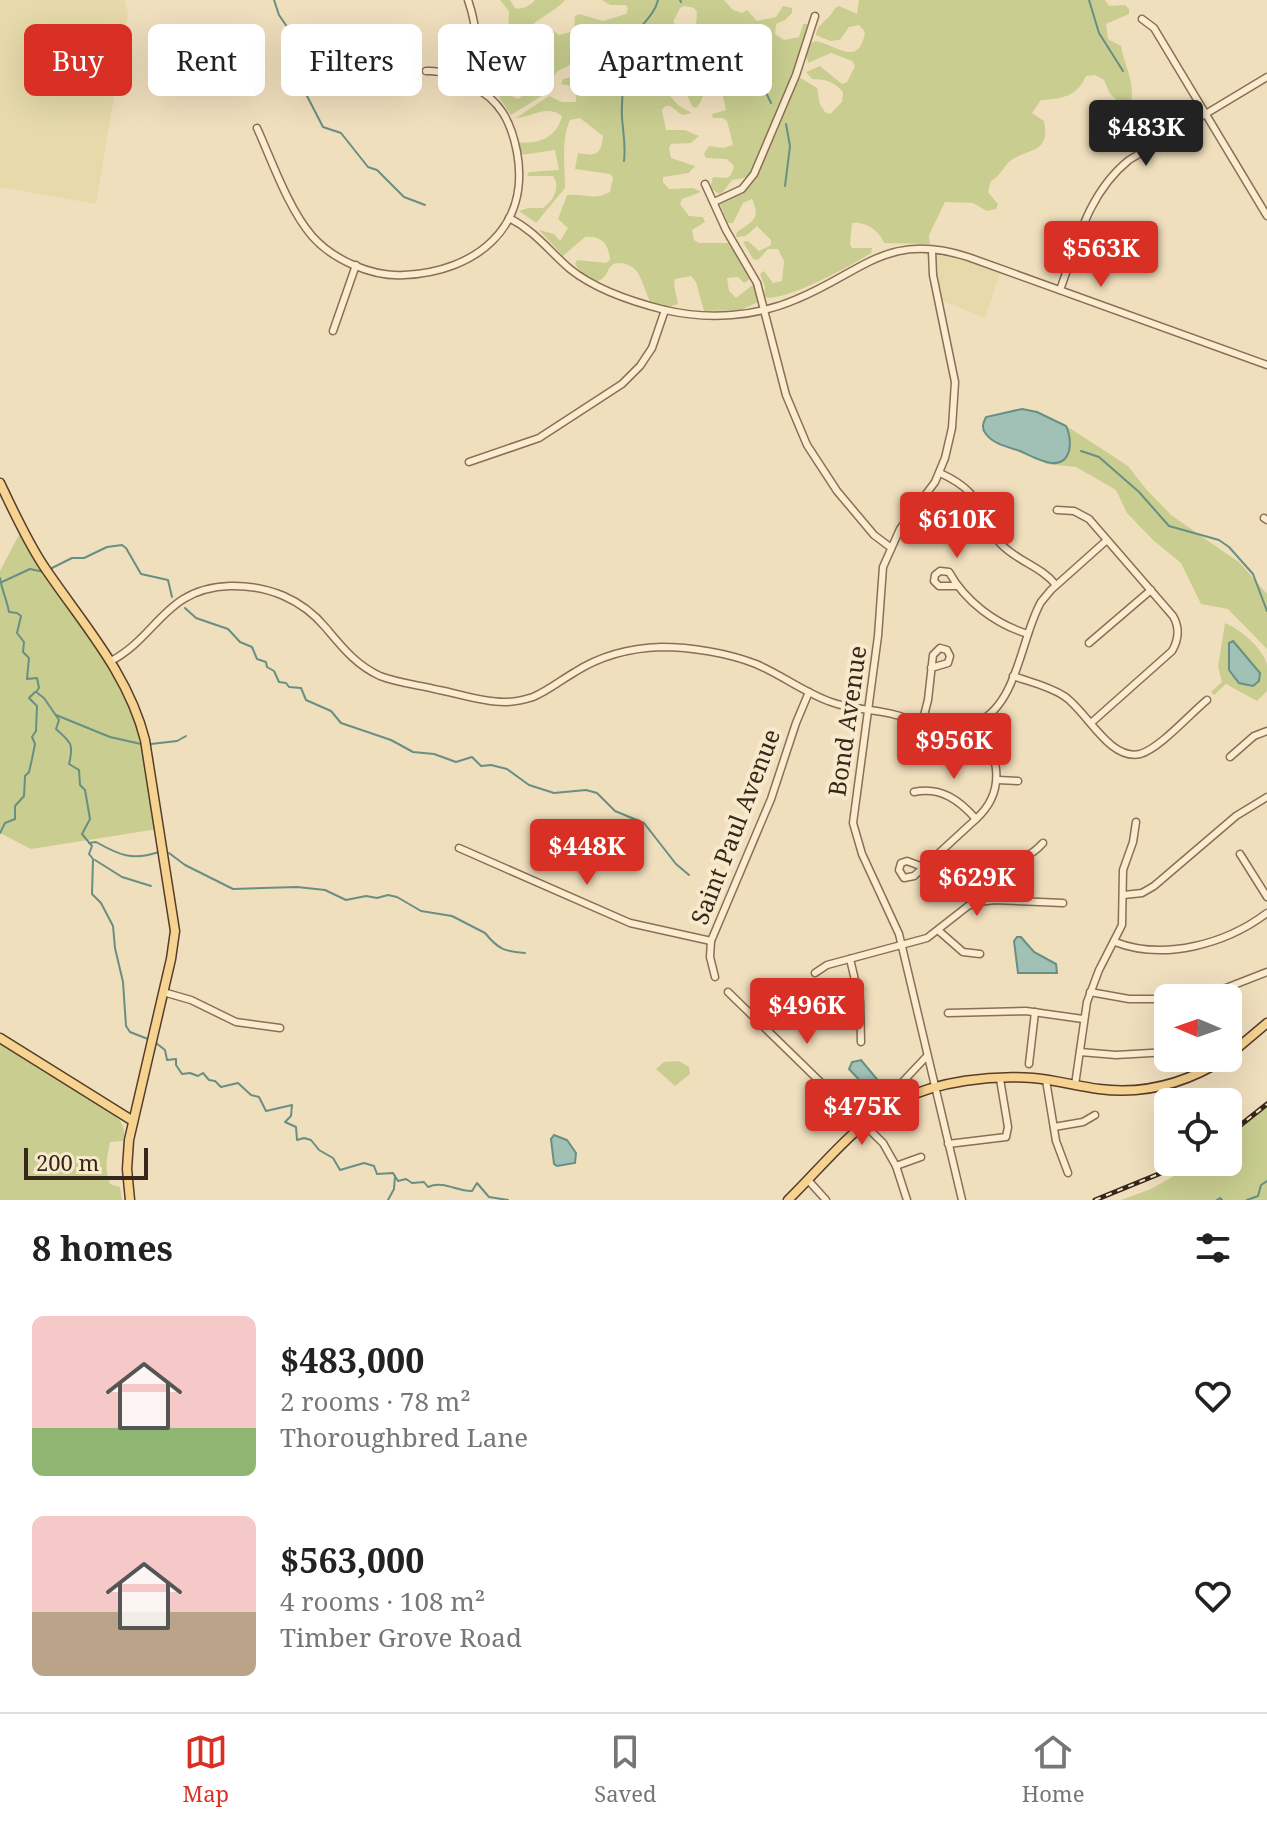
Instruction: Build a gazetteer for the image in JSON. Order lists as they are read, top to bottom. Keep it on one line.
{"streets":{"street":["Bond Avenue","Saint Paul Avenue"]},"scale_bar":"200 m","north":"left","page":{"chip":["Buy","Rent","Filters","New","Apartment"],"price":["$483K","$563K","$610K","$956K","$448K","$629K","$496K","$475K"],"scale":"200 m","heading":"8 homes","list":[{"name":"$483,000","note":"2 rooms · 78 m² · Thoroughbred Lane"},{"name":"$563,000","note":"4 rooms · 108 m² · Timber Grove Road"}],"tabs":["Map","Saved","Home"]}}
